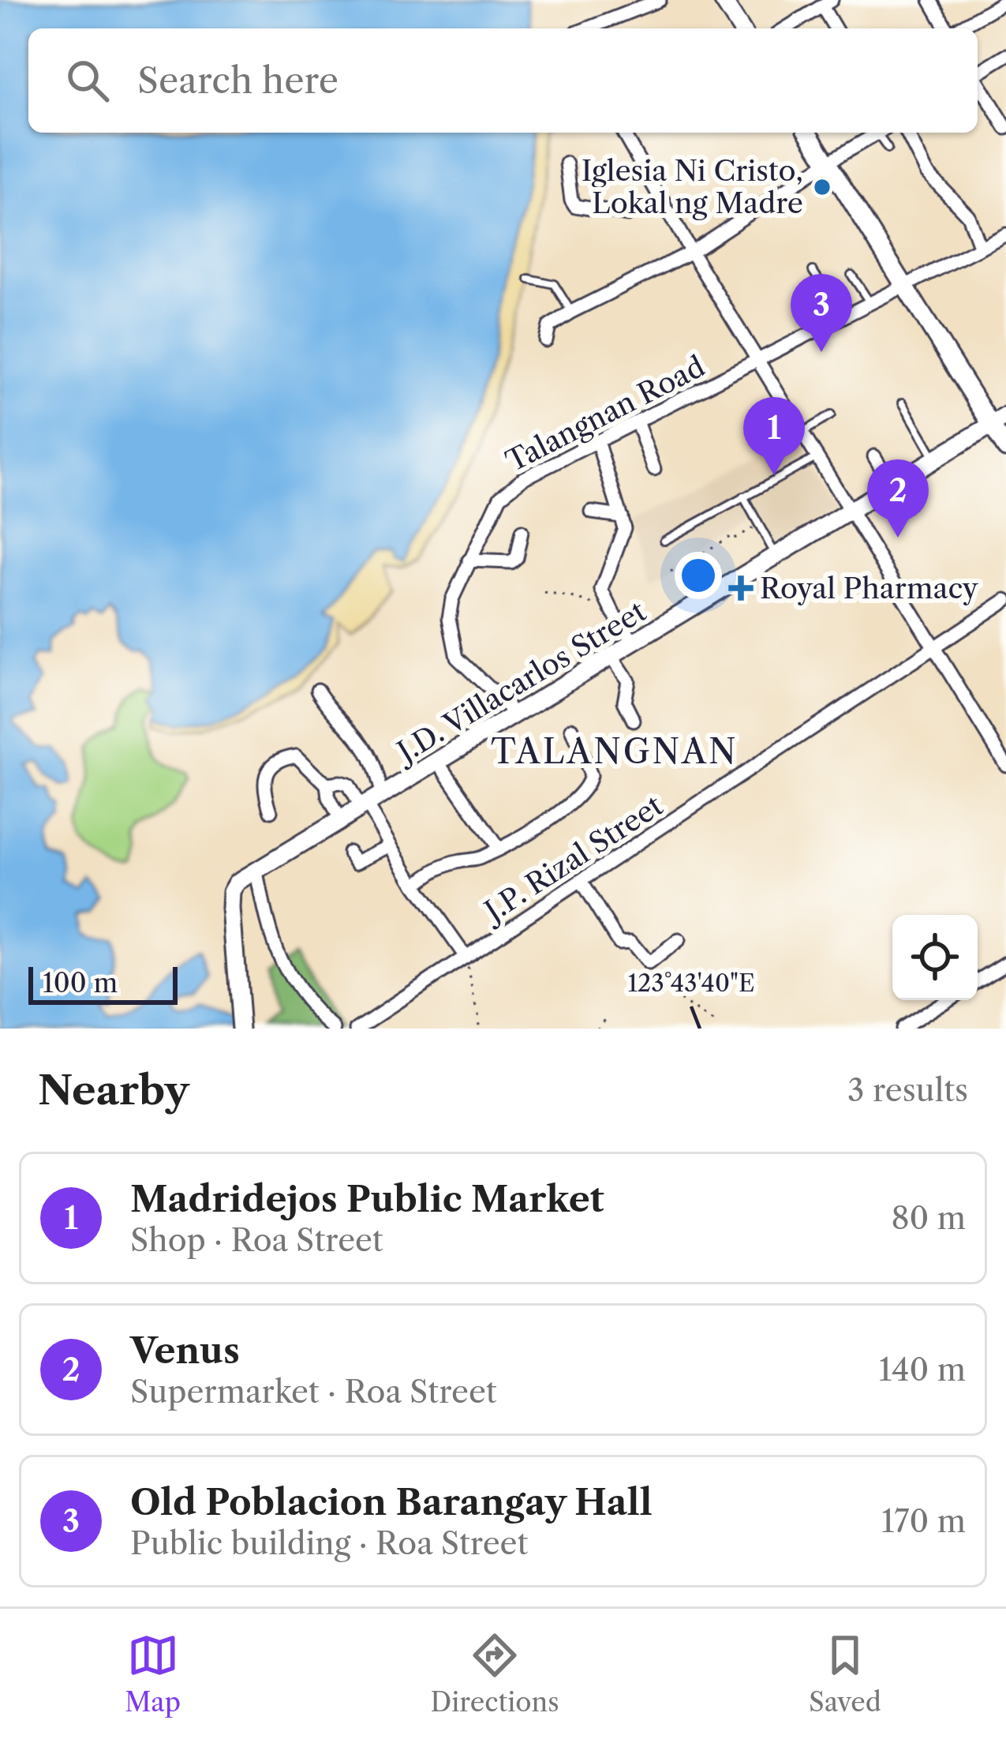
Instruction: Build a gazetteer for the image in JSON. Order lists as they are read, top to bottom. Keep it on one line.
{"streets":{"street":["Talangnan Road","J.D. Villacarlos Street","J.P. Rizal Street"]},"crossings":[["Talangnan Road","J.D. Villacarlos Street"]],"districts":["TALANGNAN"],"places":{"other":["Iglesia Ni Cristo, Lokal ng Madre"],"health":["Royal Pharmacy"]},"scale_bar":"100 m","page":{"search":"Search here","pins":["3","1","2"],"scale":"100 m","heading":["Nearby","3 results"],"list":[{"mark":"1","name":"Madridejos Public Market","note":"Shop · Roa Street","value":"80 m"},{"mark":"2","name":"Venus","note":"Supermarket · Roa Street","value":"140 m"},{"mark":"3","name":"Old Poblacion Barangay Hall","note":"Public building · Roa Street","value":"170 m"}],"nav":["Map","Directions","Saved"]},"coordinates":["123°43'40\"E"]}
